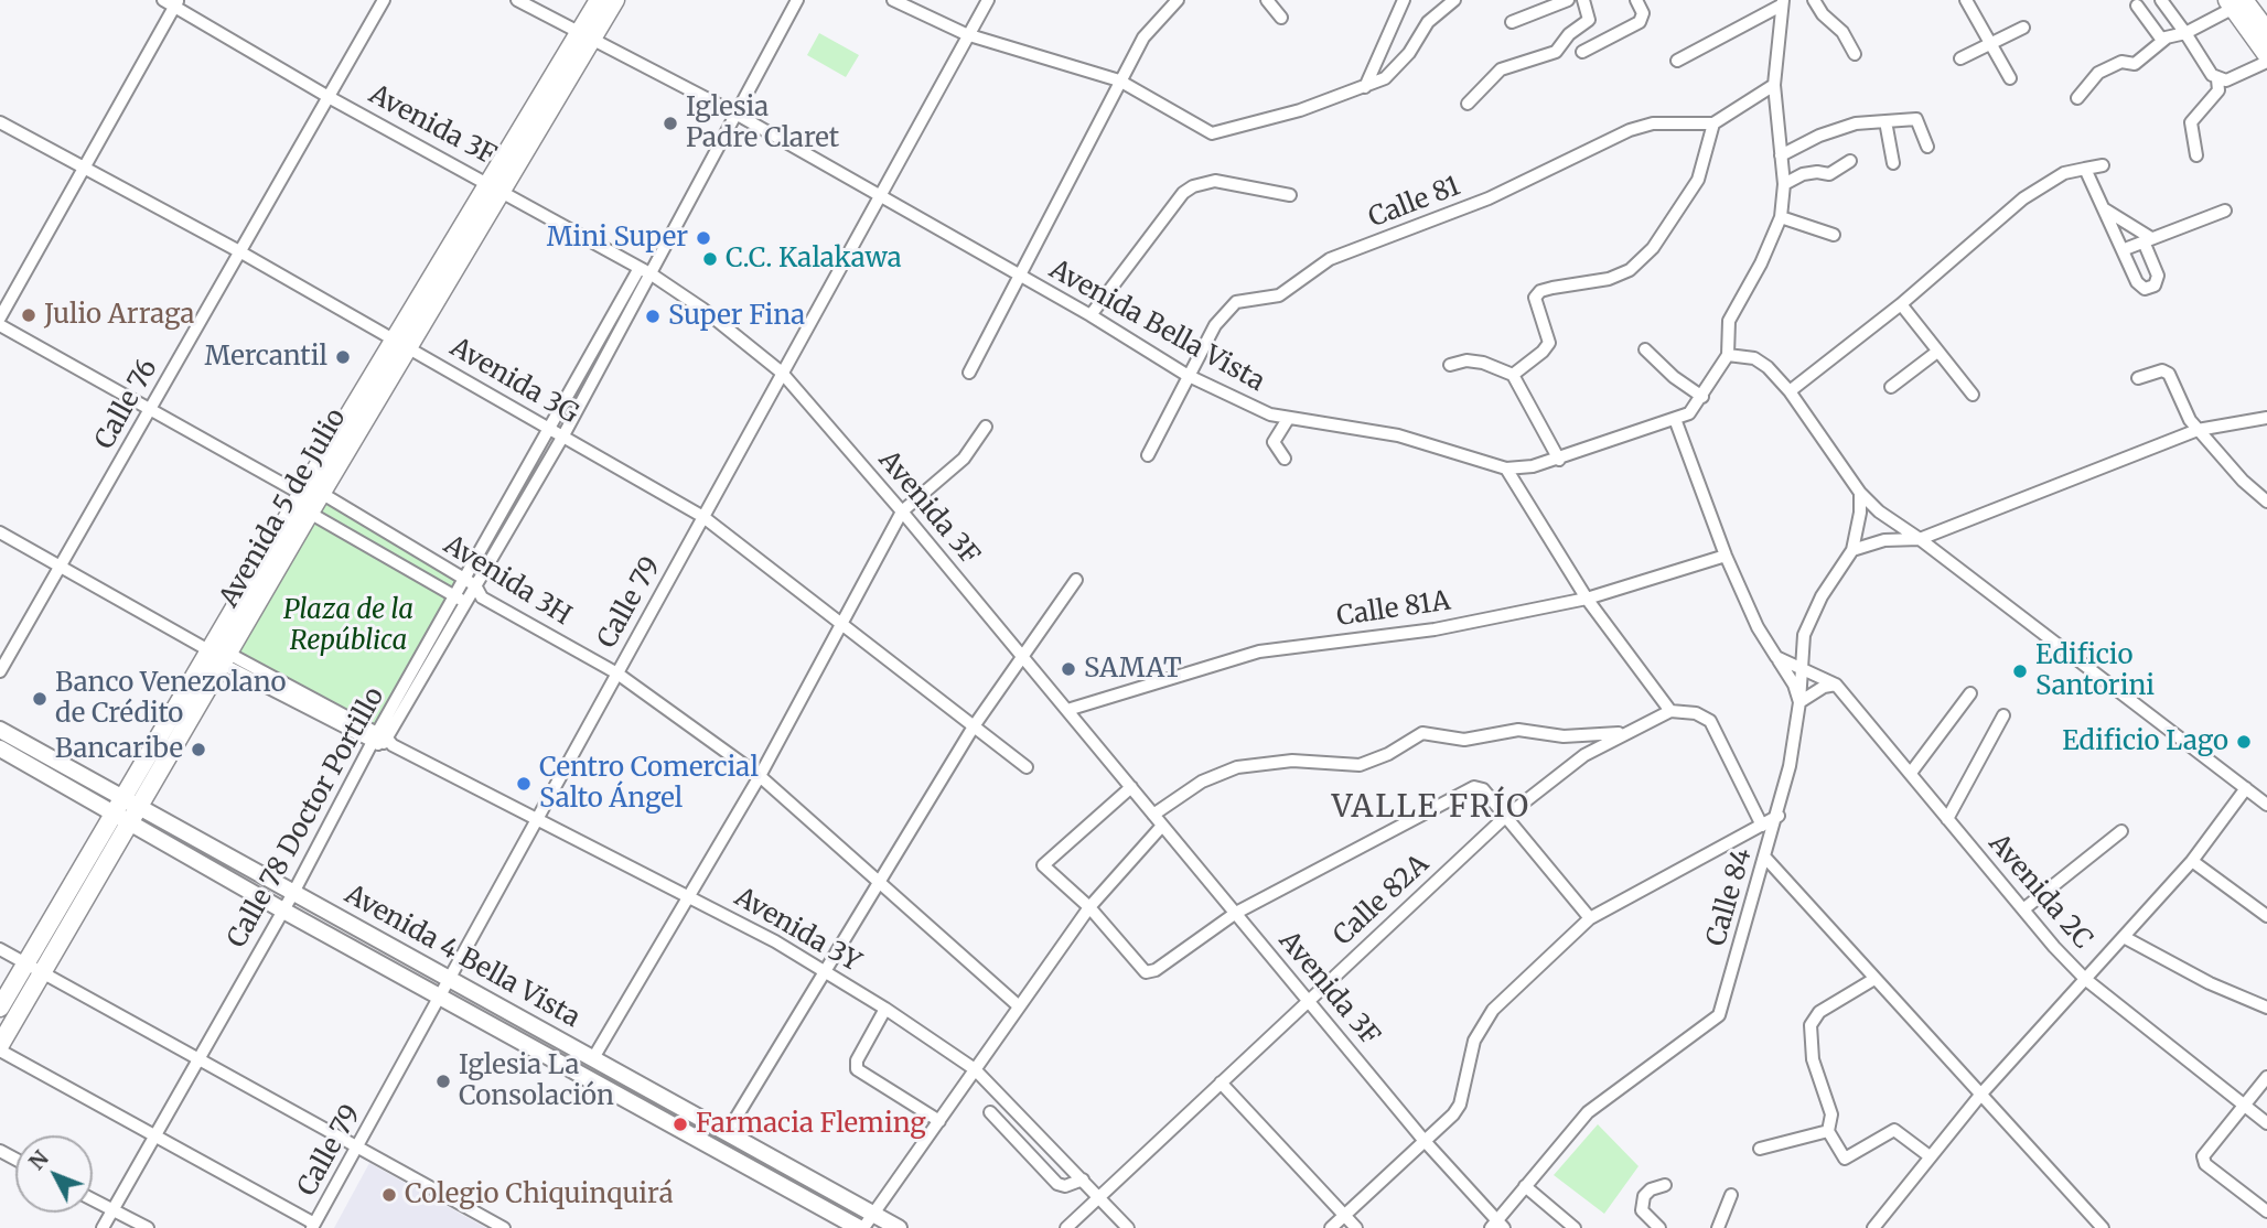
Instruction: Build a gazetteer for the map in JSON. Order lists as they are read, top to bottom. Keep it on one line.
{"streets":{"main road":["Avenida 5 de Julio"],"street":["Avenida 3F","Calle 81","Avenida Bella Vista","Avenida 3G","Calle 76","Avenida 3H","Calle 79","Calle 81A","Calle 78 Doctor Portillo","Avenida 2C","Calle 84","Calle 82A","Avenida 3Y","Avenida 4 Bella Vista"]},"crossings":[["Avenida 3F","Calle 76"],["Avenida 3F","Avenida 5 de Julio"],["Avenida 3F","Calle 79"],["Avenida 3F","Calle 81A"],["Avenida 3F","Calle 78 Doctor Portillo"],["Avenida 3F","Calle 84"],["Avenida 3F","Calle 82A"],["Calle 81","Avenida Bella Vista"],["Avenida Bella Vista","Avenida 5 de Julio"],["Avenida Bella Vista","Calle 79"],["Avenida Bella Vista","Calle 78 Doctor Portillo"],["Avenida 3G","Calle 76"],["Avenida 3G","Avenida 5 de Julio"],["Avenida 3G","Calle 79"],["Avenida 3G","Calle 78 Doctor Portillo"],["Calle 76","Avenida 3H"],["Calle 76","Avenida 3Y"],["Avenida 5 de Julio","Avenida 3H"],["Avenida 5 de Julio","Avenida 3Y"],["Avenida 5 de Julio","Avenida 4 Bella Vista"],["Avenida 3H","Calle 79"],["Avenida 3H","Calle 78 Doctor Portillo"],["Calle 79","Avenida 3Y"],["Calle 79","Avenida 4 Bella Vista"],["Calle 78 Doctor Portillo","Avenida 3Y"],["Calle 78 Doctor Portillo","Avenida 4 Bella Vista"],["Avenida 2C","Calle 84"],["Calle 82A","Avenida 3Y"]],"districts":["VALLE FRÍO"],"parks":["Plaza de la República"],"places":["Iglesia Padre Claret","Mini Super","C.C. Kalakawa","Julio Arraga","Super Fina","Mercantil","SAMAT","Edificio Santorini","Banco Venezolano de Crédito","Edificio Lago","Bancaribe","Centro Comercial Salto Ángel","Iglesia La Consolación","Farmacia Fleming","Colegio Chiquinquirá"],"north":"top left"}
